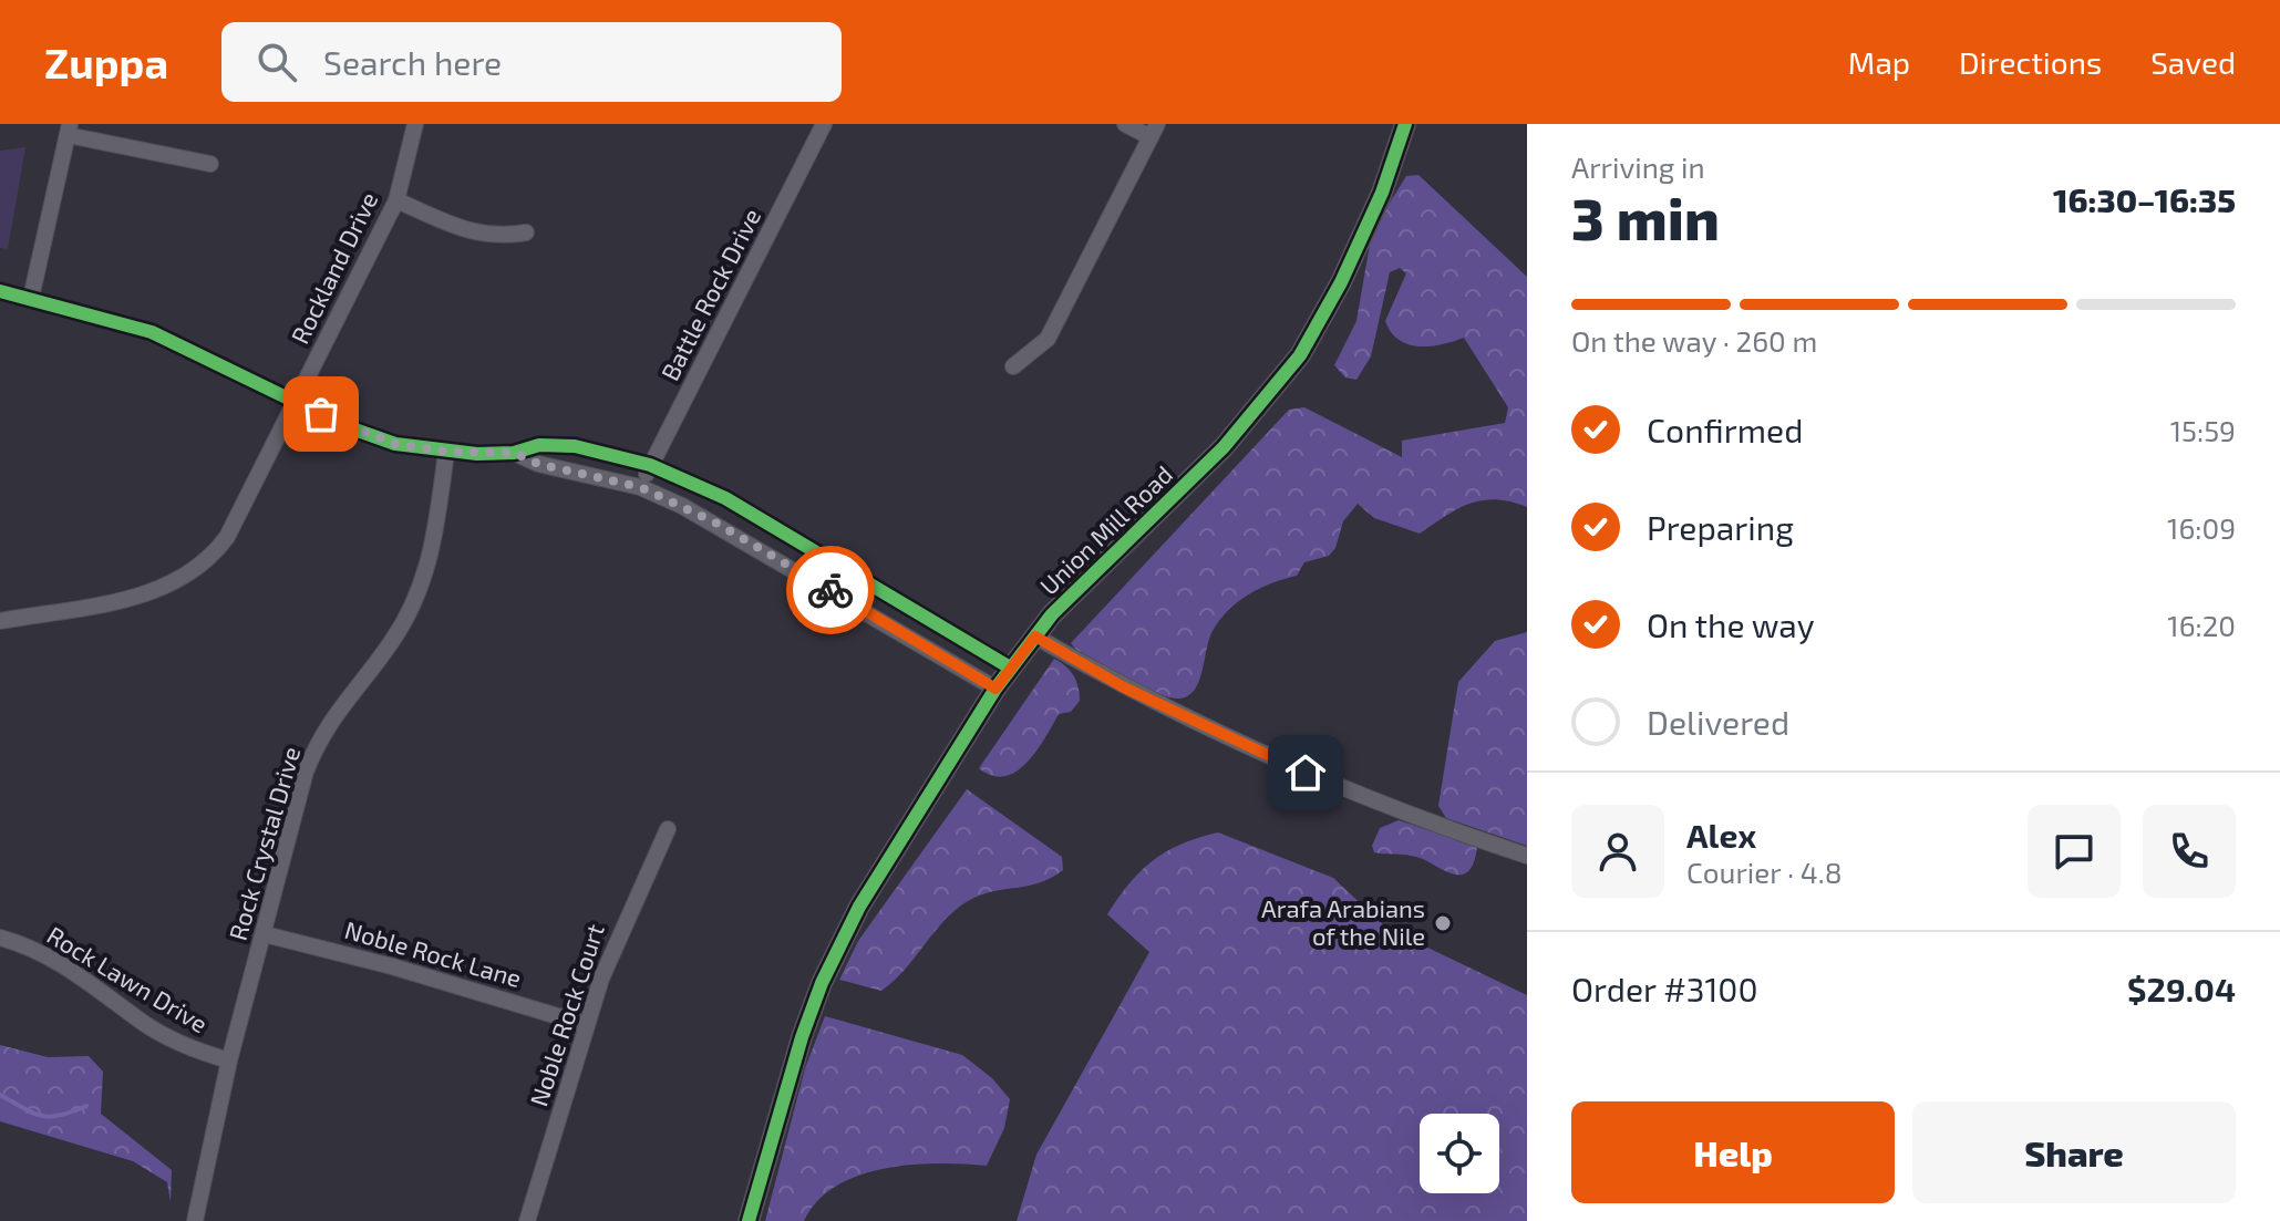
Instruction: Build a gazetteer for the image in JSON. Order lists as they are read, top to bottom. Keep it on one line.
{"streets":{"street":["Rockland Drive","Battle Rock Drive","Union Mill Road","Rock Crystal Drive","Noble Rock Lane","Rock Lawn Drive","Noble Rock Court"]},"crossings":[["Rock Crystal Drive","Noble Rock Lane"],["Rock Crystal Drive","Rock Lawn Drive"],["Noble Rock Lane","Noble Rock Court"]],"places":["Arafa Arabians of the Nile"],"page":{"header":"Zuppa","search":"Search here","nav":["Map","Directions","Saved"],"heading":["3 min","Arriving in","16:30–16:35"],"panel":["Alex","Courier · 4.8","Order #3100","$29.04"],"bar":"On the way · 260 m","list":[["Confirmed","15:59"],["Preparing","16:09"],["On the way","16:20"],"Delivered"],"buttons":["Help","Share"]}}
